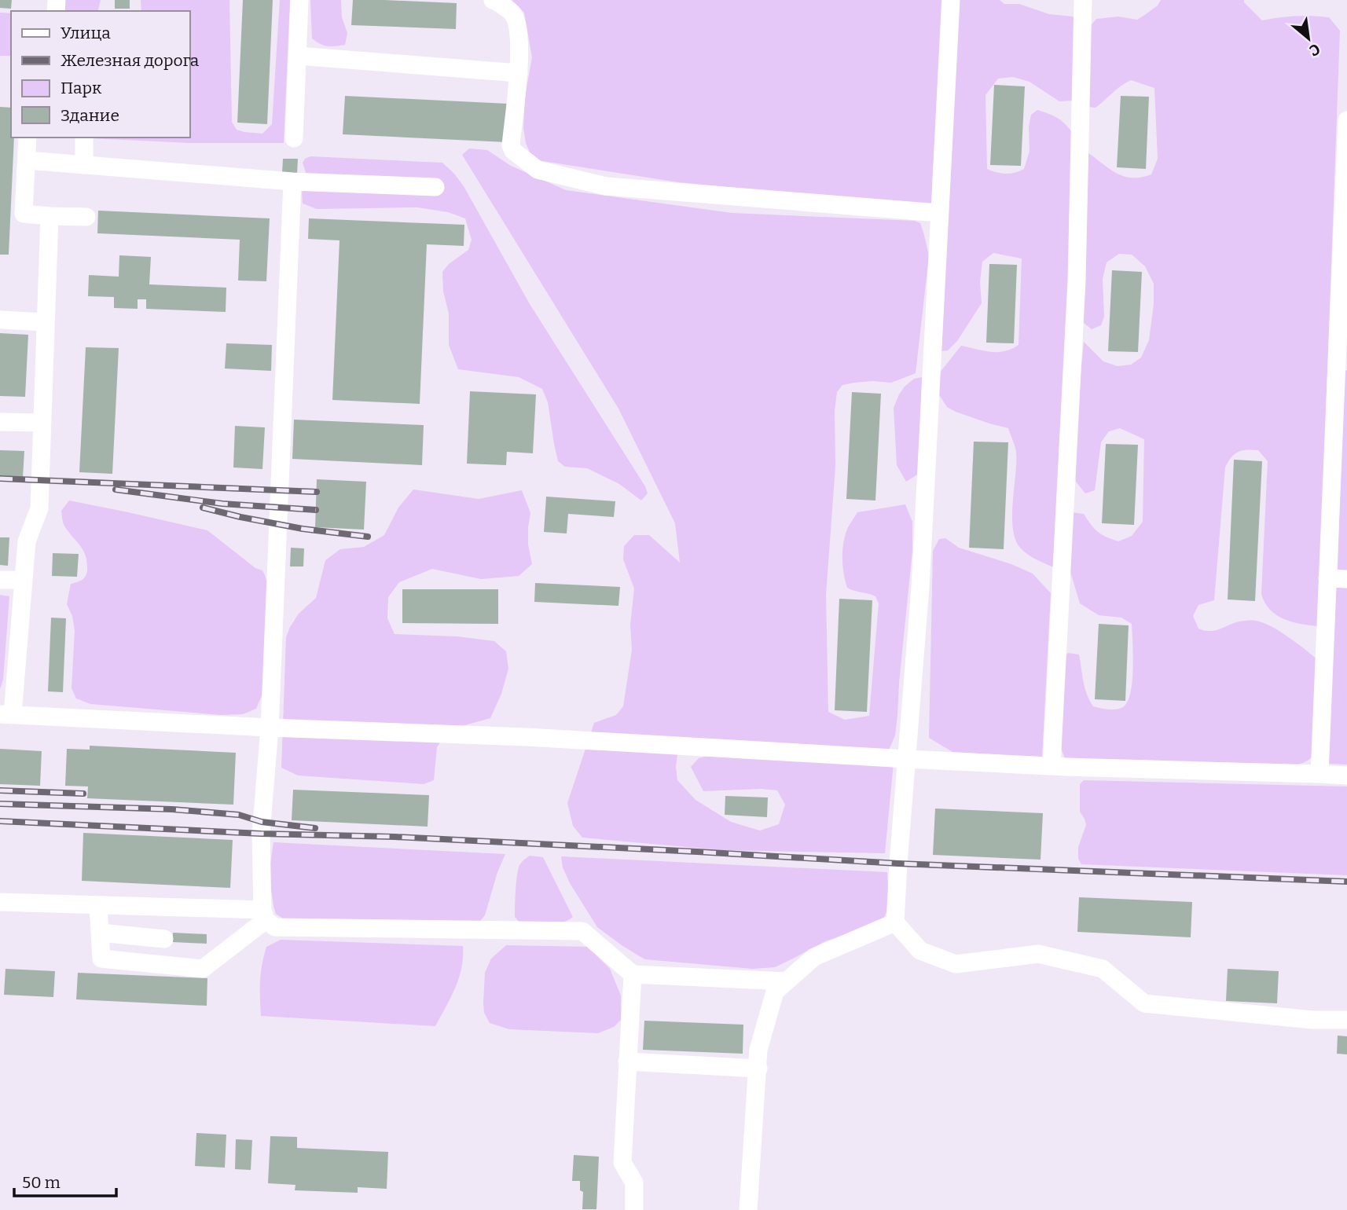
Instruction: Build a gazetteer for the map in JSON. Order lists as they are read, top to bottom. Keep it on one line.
{"legend":["Улица","Железная дорога","Парк","Здание"],"scale_bar":"50 m","north":"bottom right"}
